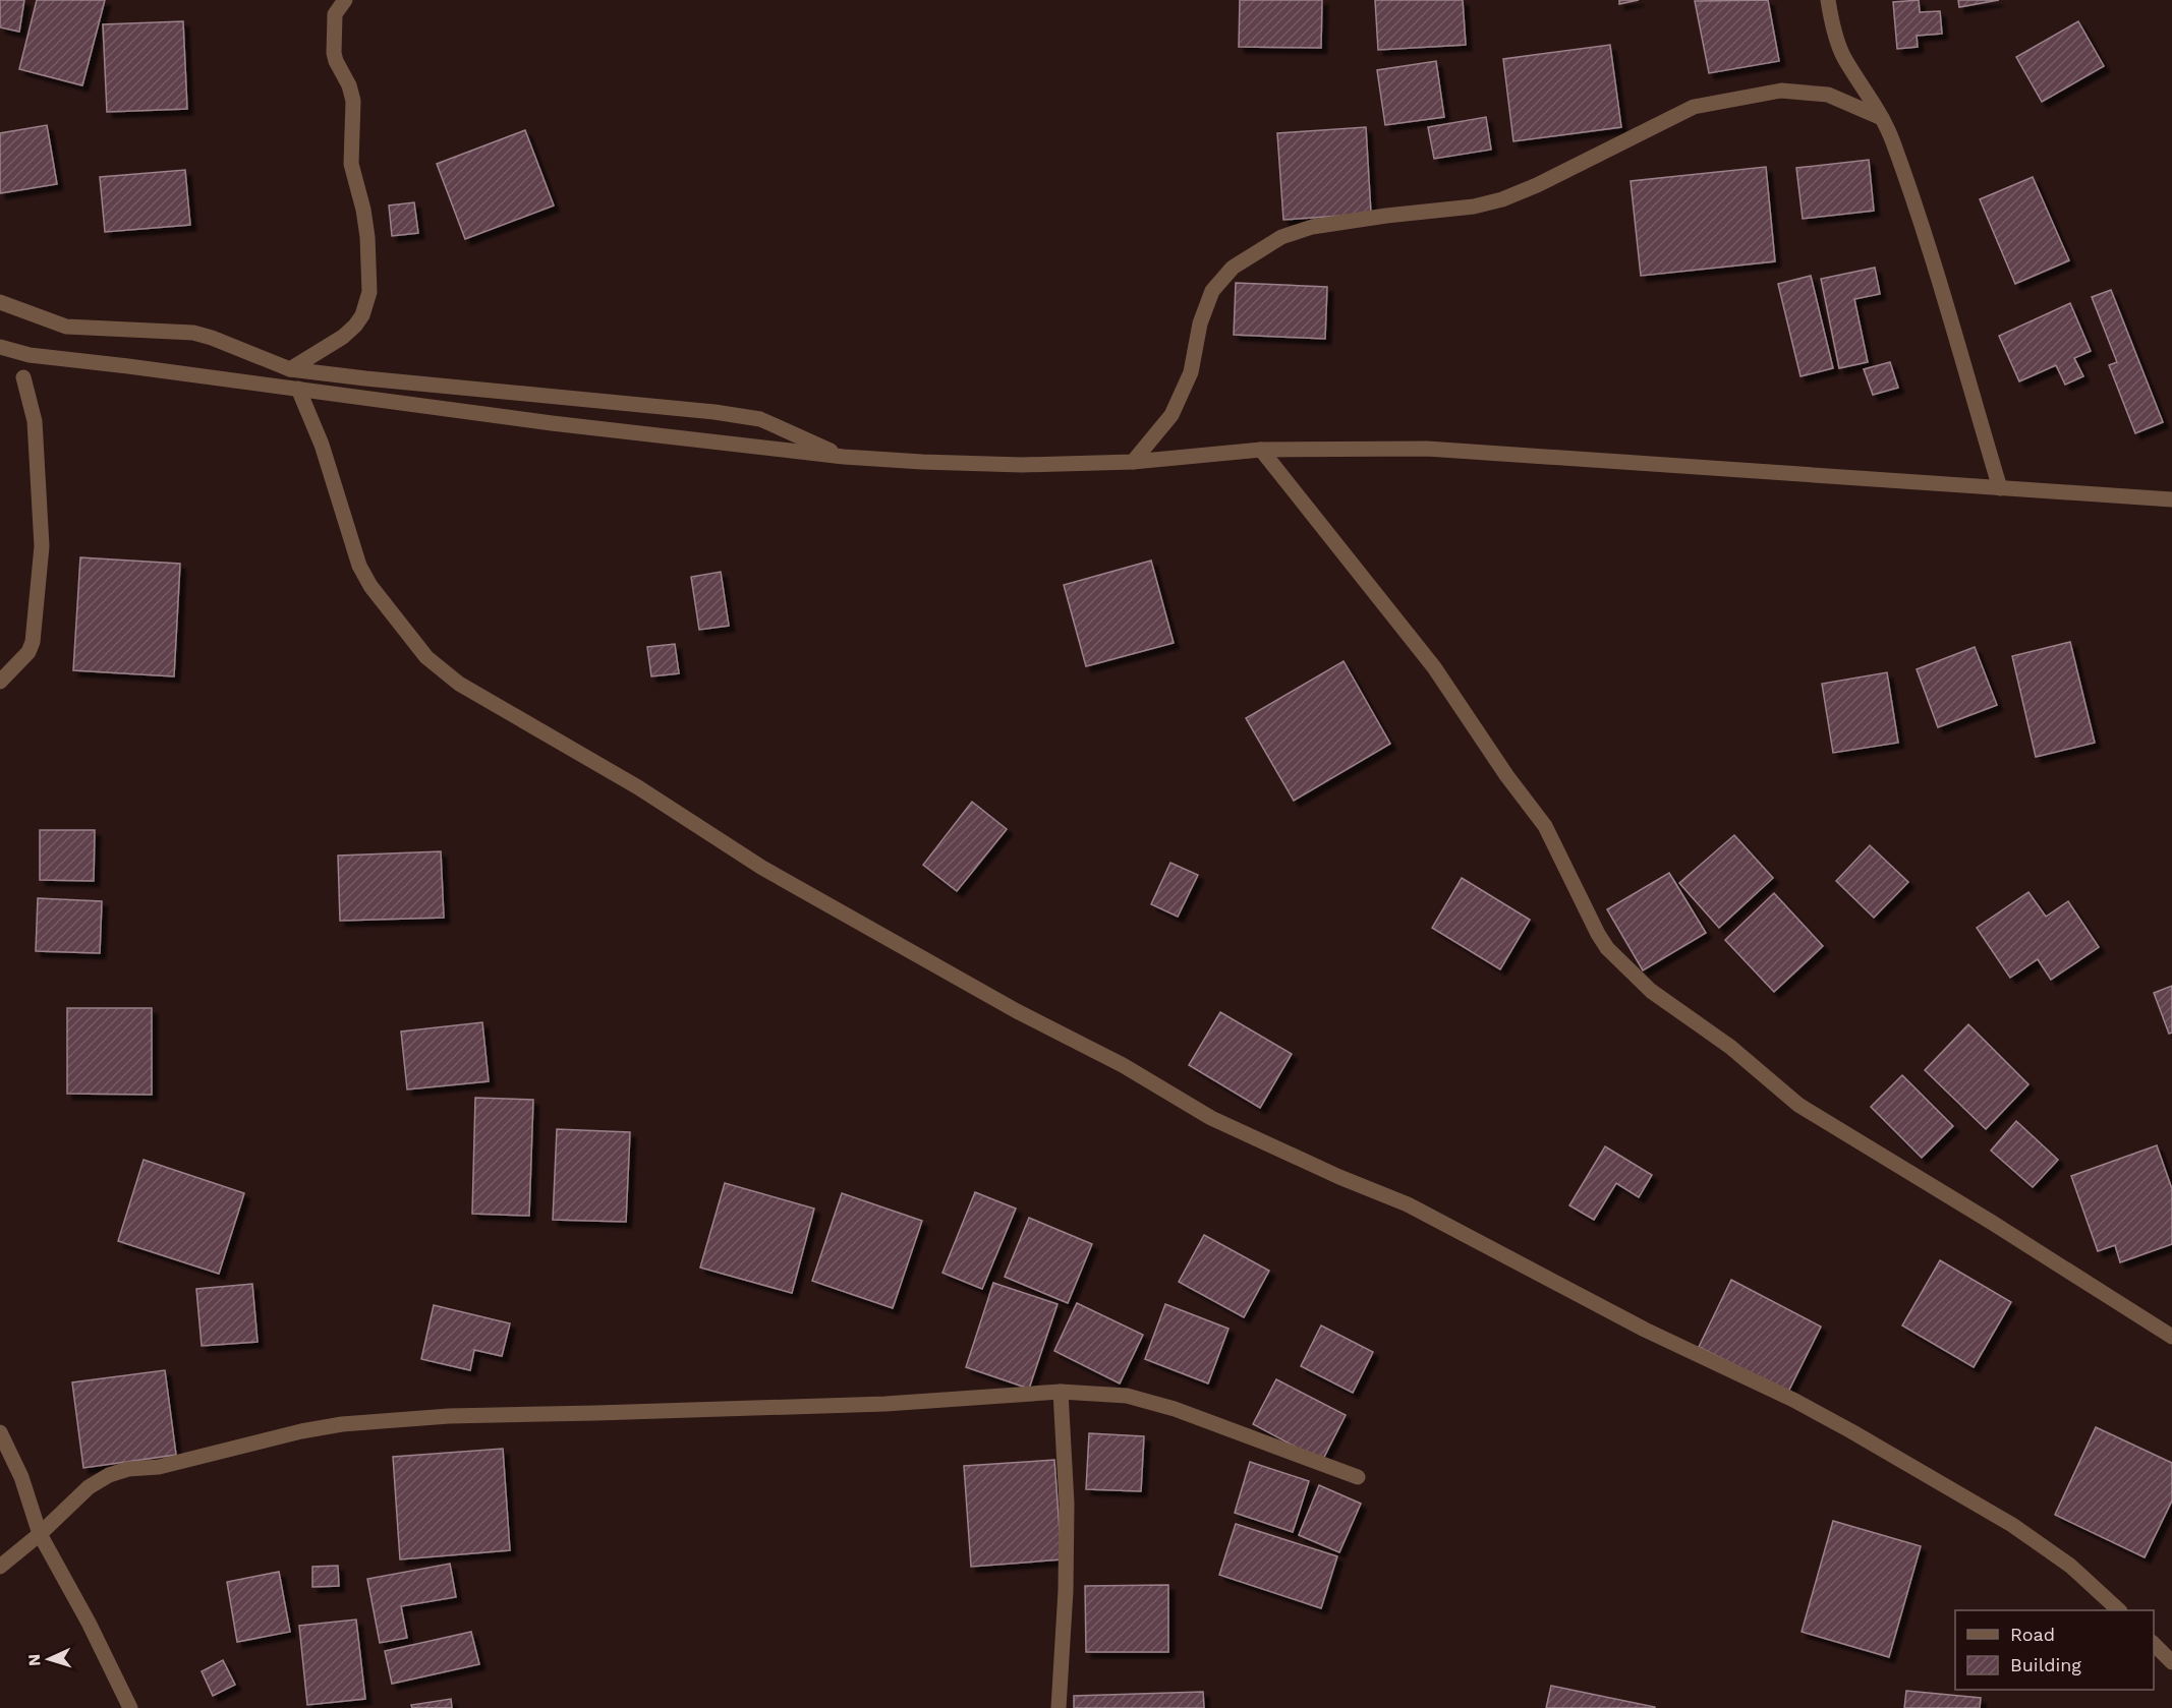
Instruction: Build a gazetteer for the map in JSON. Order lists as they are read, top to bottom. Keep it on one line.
{"legend":["Road","Building"],"north":"left"}
